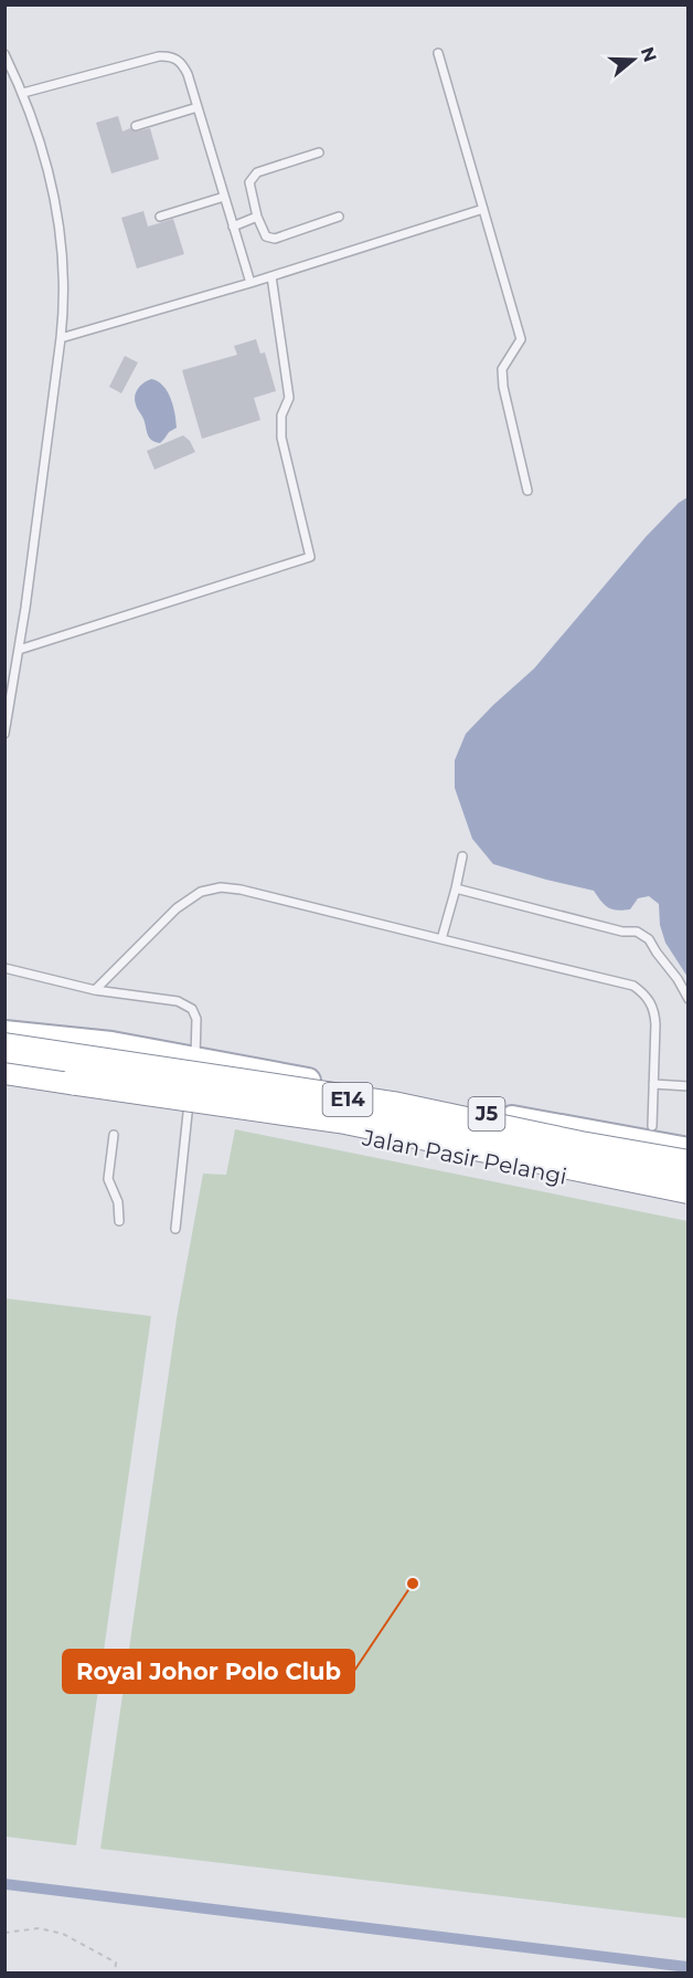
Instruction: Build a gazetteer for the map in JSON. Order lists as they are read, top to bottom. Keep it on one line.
{"streets":{"highway":["E14"],"main road":["J5","Jalan Pasir Pelangi"]},"places":["Royal Johor Polo Club"],"north":"right"}
